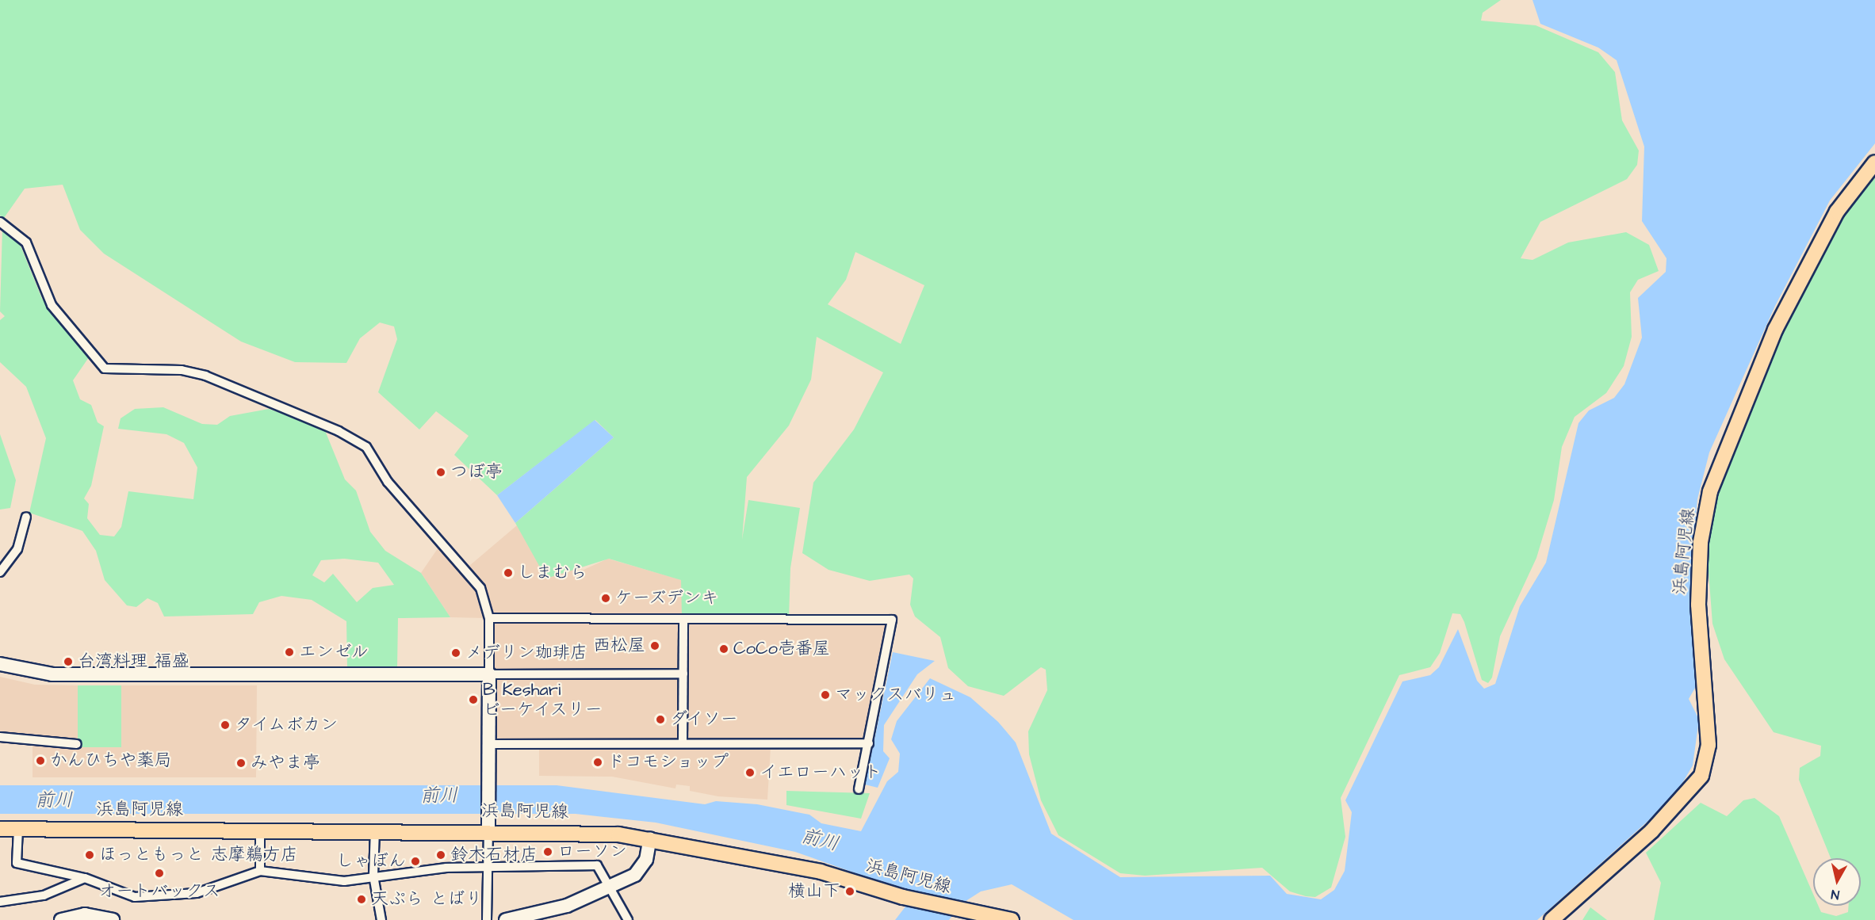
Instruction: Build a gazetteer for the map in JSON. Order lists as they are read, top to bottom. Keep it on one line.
{"streets":{"main road":["浜島阿児線"]},"water":["前川"],"places":["つぼ亭","しまむら","ケーズデンキ","西松屋","CoCo壱番屋","エンゼル","メデリン珈琲店","台湾料理 福盛","マックスバリュ","B Keshari ビーケイスリー","ダイソー","タイムボカン","かんひちや薬局","ドコモショップ","みやま亭","イエローハット","ローソン","ほっともっと 志摩鵜方店","鈴木石材店","しゃぼん","オートバックス","横山下","天ぷら とばり"],"north":"bottom"}
